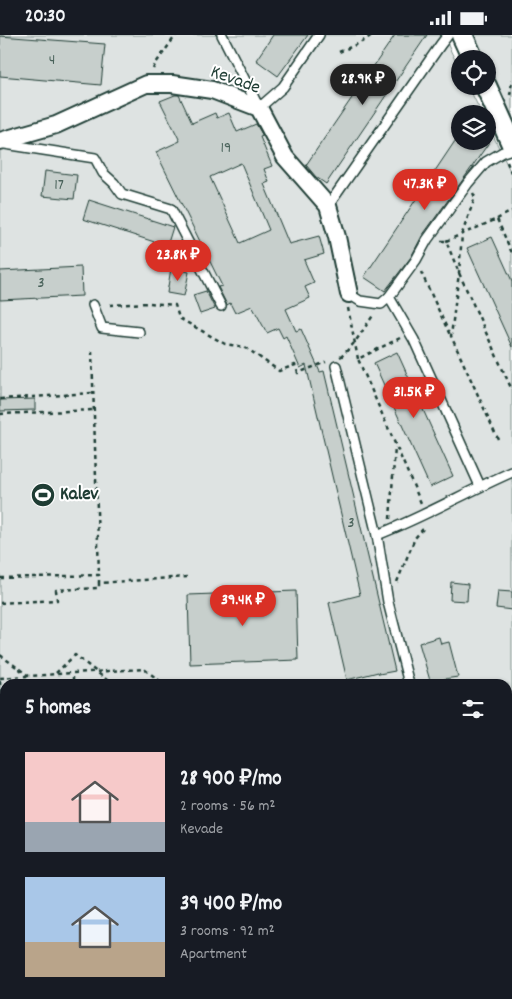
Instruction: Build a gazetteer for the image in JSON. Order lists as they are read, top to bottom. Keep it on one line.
{"streets":{"street":["Kevade"]},"places":{"sports":["Kalev"]},"house_numbers":["4","19","17","3","3"],"page":{"status":"20:30","price":["28.9K ₽","47.3K ₽","23.8K ₽","31.5K ₽","39.4K ₽"],"heading":"5 homes","list":[{"name":"28 900 ₽/mo","note":"2 rooms · 56 m² · Kevade"},{"name":"39 400 ₽/mo","note":"3 rooms · 92 m² · Apartment"}]}}
